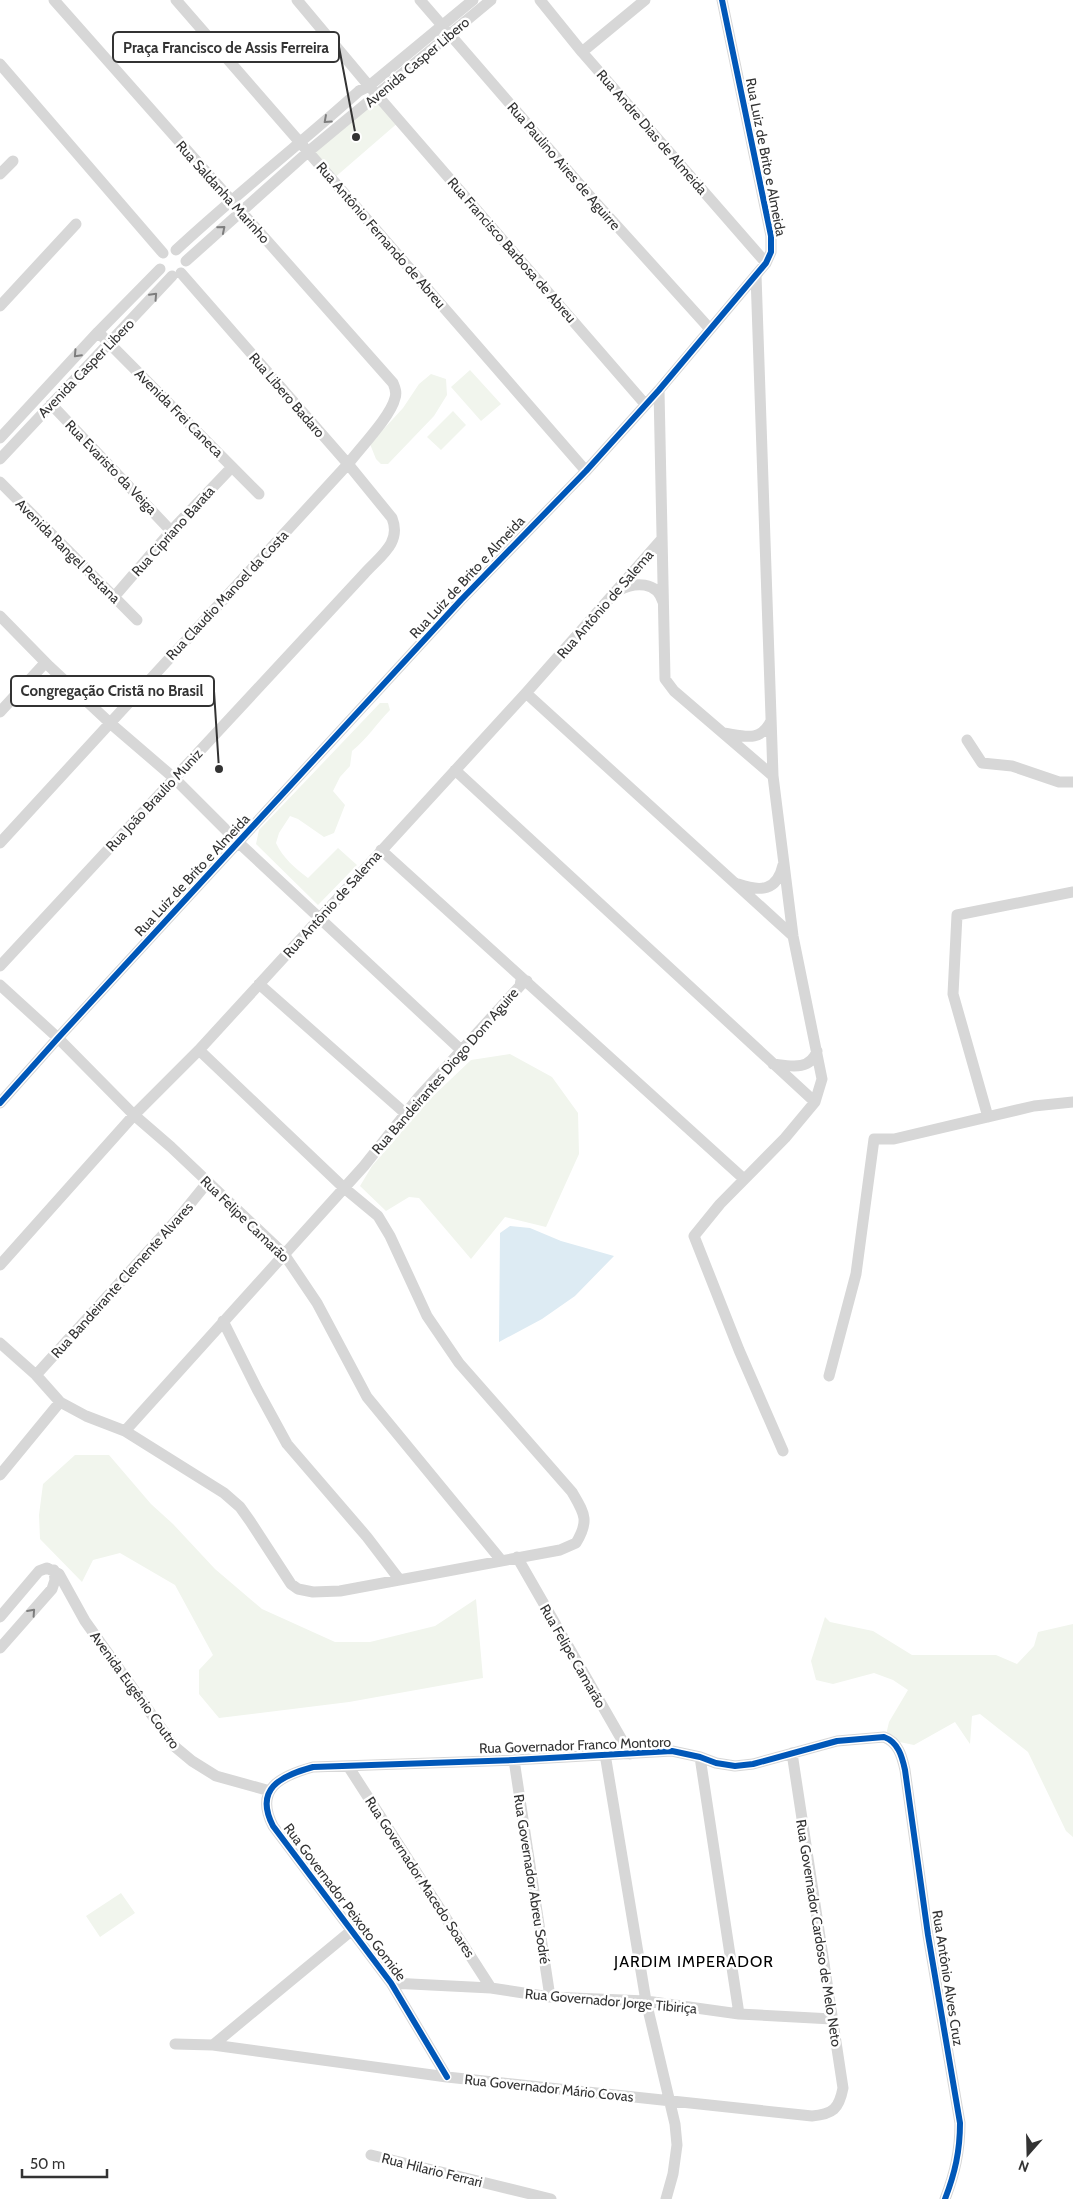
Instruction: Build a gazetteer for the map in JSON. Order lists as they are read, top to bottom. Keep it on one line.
{"streets":{"street":["Avenida Casper Libero","Rua Andre Dias de Almeida","Rua Luiz de Brito e Almeida","Rua Paulino Aires de Aguirre","Rua Saldanha Marinho","Rua Antônio Fernando de Abreu","Rua Francisco Barbosa de Abreu","Rua Libero Badaro","Avenida Frei Caneca","Rua Evaristo da Veiga","Rua Cipriano Barata","Avenida Rangel Pestana","Rua Claudio Manoel da Costa","Rua Antônio de Salema","Rua João Braulio Muniz","Rua Bandeirantes Diogo Dom Aguire","Rua Felipe Camarão","Rua Bandeirante Clemente Alvares","Avenida Eugênio Coutro","Rua Governador Franco Montoro","Rua Governador Macedo Soares","Rua Governador Abreu Sodré","Rua Governador Peixoto Gomide","Rua Governador Cardoso de Melo Neto","Rua Antônio Alves Cruz","Rua Governador Jorge Tibiriça","Rua Governador Mário Covas","Rua Hilario Ferrari"]},"crossings":[["Avenida Casper Libero","Rua Paulino Aires de Aguirre"],["Avenida Casper Libero","Rua Saldanha Marinho"],["Avenida Casper Libero","Rua Antônio Fernando de Abreu"],["Avenida Casper Libero","Rua Francisco Barbosa de Abreu"],["Avenida Casper Libero","Rua Libero Badaro"],["Avenida Casper Libero","Avenida Frei Caneca"],["Avenida Casper Libero","Rua Evaristo da Veiga"],["Rua Andre Dias de Almeida","Rua Luiz de Brito e Almeida"],["Rua Luiz de Brito e Almeida","Rua Paulino Aires de Aguirre"],["Rua Luiz de Brito e Almeida","Rua Antônio Fernando de Abreu"],["Rua Luiz de Brito e Almeida","Rua Francisco Barbosa de Abreu"],["Rua Luiz de Brito e Almeida","Rua Felipe Camarão"],["Rua Saldanha Marinho","Rua Claudio Manoel da Costa"],["Rua Libero Badaro","Rua Claudio Manoel da Costa"],["Rua Libero Badaro","Rua João Braulio Muniz"],["Avenida Frei Caneca","Rua Cipriano Barata"],["Rua Evaristo da Veiga","Rua Cipriano Barata"],["Rua Cipriano Barata","Avenida Rangel Pestana"],["Rua Antônio de Salema","Rua Felipe Camarão"],["Rua Bandeirantes Diogo Dom Aguire","Rua Felipe Camarão"],["Rua Felipe Camarão","Rua Bandeirante Clemente Alvares"],["Rua Felipe Camarão","Rua Governador Franco Montoro"],["Avenida Eugênio Coutro","Rua Governador Franco Montoro"],["Avenida Eugênio Coutro","Rua Governador Peixoto Gomide"],["Rua Governador Franco Montoro","Rua Governador Macedo Soares"],["Rua Governador Franco Montoro","Rua Governador Abreu Sodré"],["Rua Governador Franco Montoro","Rua Governador Peixoto Gomide"],["Rua Governador Franco Montoro","Rua Governador Cardoso de Melo Neto"],["Rua Governador Franco Montoro","Rua Antônio Alves Cruz"],["Rua Governador Macedo Soares","Rua Governador Jorge Tibiriça"],["Rua Governador Abreu Sodré","Rua Governador Jorge Tibiriça"],["Rua Governador Peixoto Gomide","Rua Governador Jorge Tibiriça"],["Rua Governador Peixoto Gomide","Rua Governador Mário Covas"],["Rua Governador Cardoso de Melo Neto","Rua Governador Jorge Tibiriça"],["Rua Governador Cardoso de Melo Neto","Rua Governador Mário Covas"]],"districts":["JARDIM IMPERADOR"],"places":["Praça Francisco de Assis Ferreira","Congregação Cristã no Brasil"],"scale_bar":"50 m","north":"bottom"}
